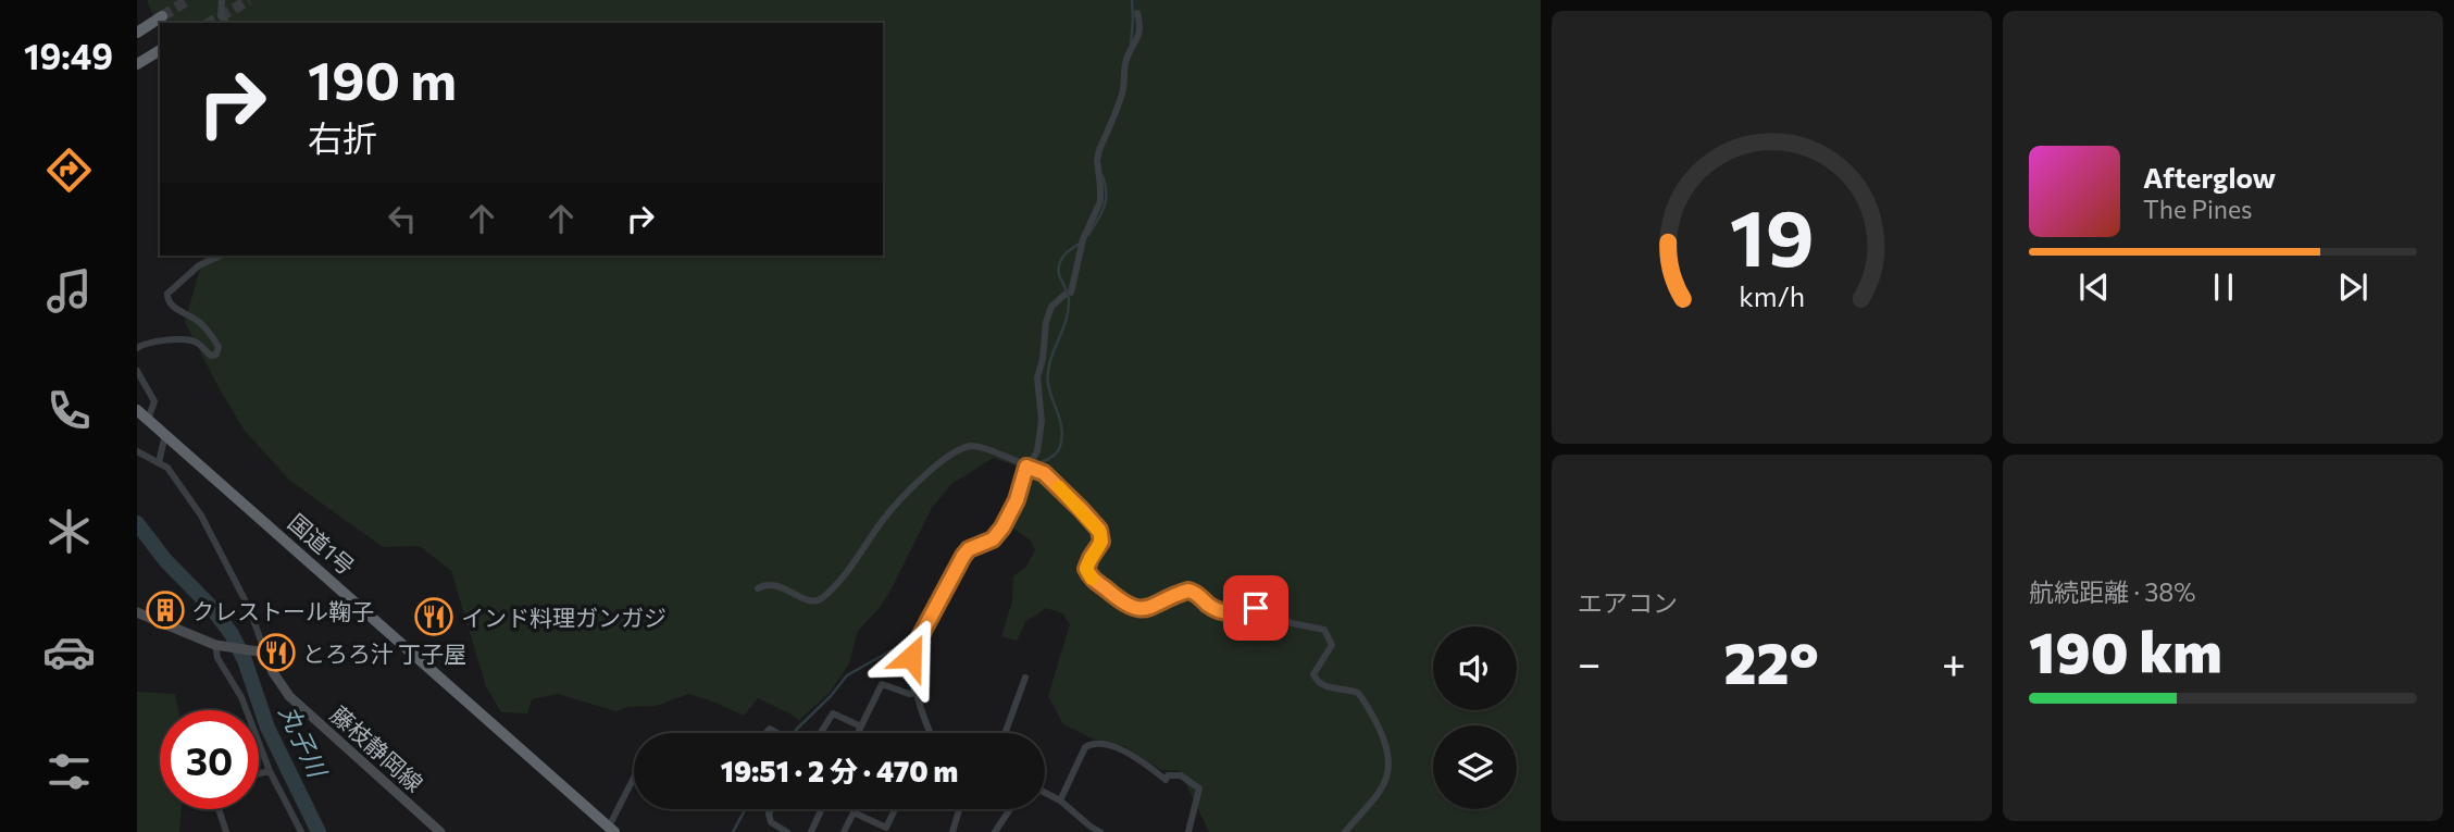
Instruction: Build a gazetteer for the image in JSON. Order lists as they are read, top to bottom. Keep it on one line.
{"streets":{"highway":["国道1号"],"main road":["藤枝静岡線"]},"water":["丸子川"],"places":{"building":["クレストール鞠子"],"restaurant":["インド料理ガンガジ","とろろ汁 丁子屋"]},"page":{"tabs":"19:49","turn":["190 m","右折"],"song":["Afterglow","The Pines"],"tile":["エアコン",["航続距離 · 38%","190 km"]],"heat":["−","22°","+"],"limit":"30","trip":"19:51 · 2 分 · 470 m","gauge":["19","km/h"]}}
